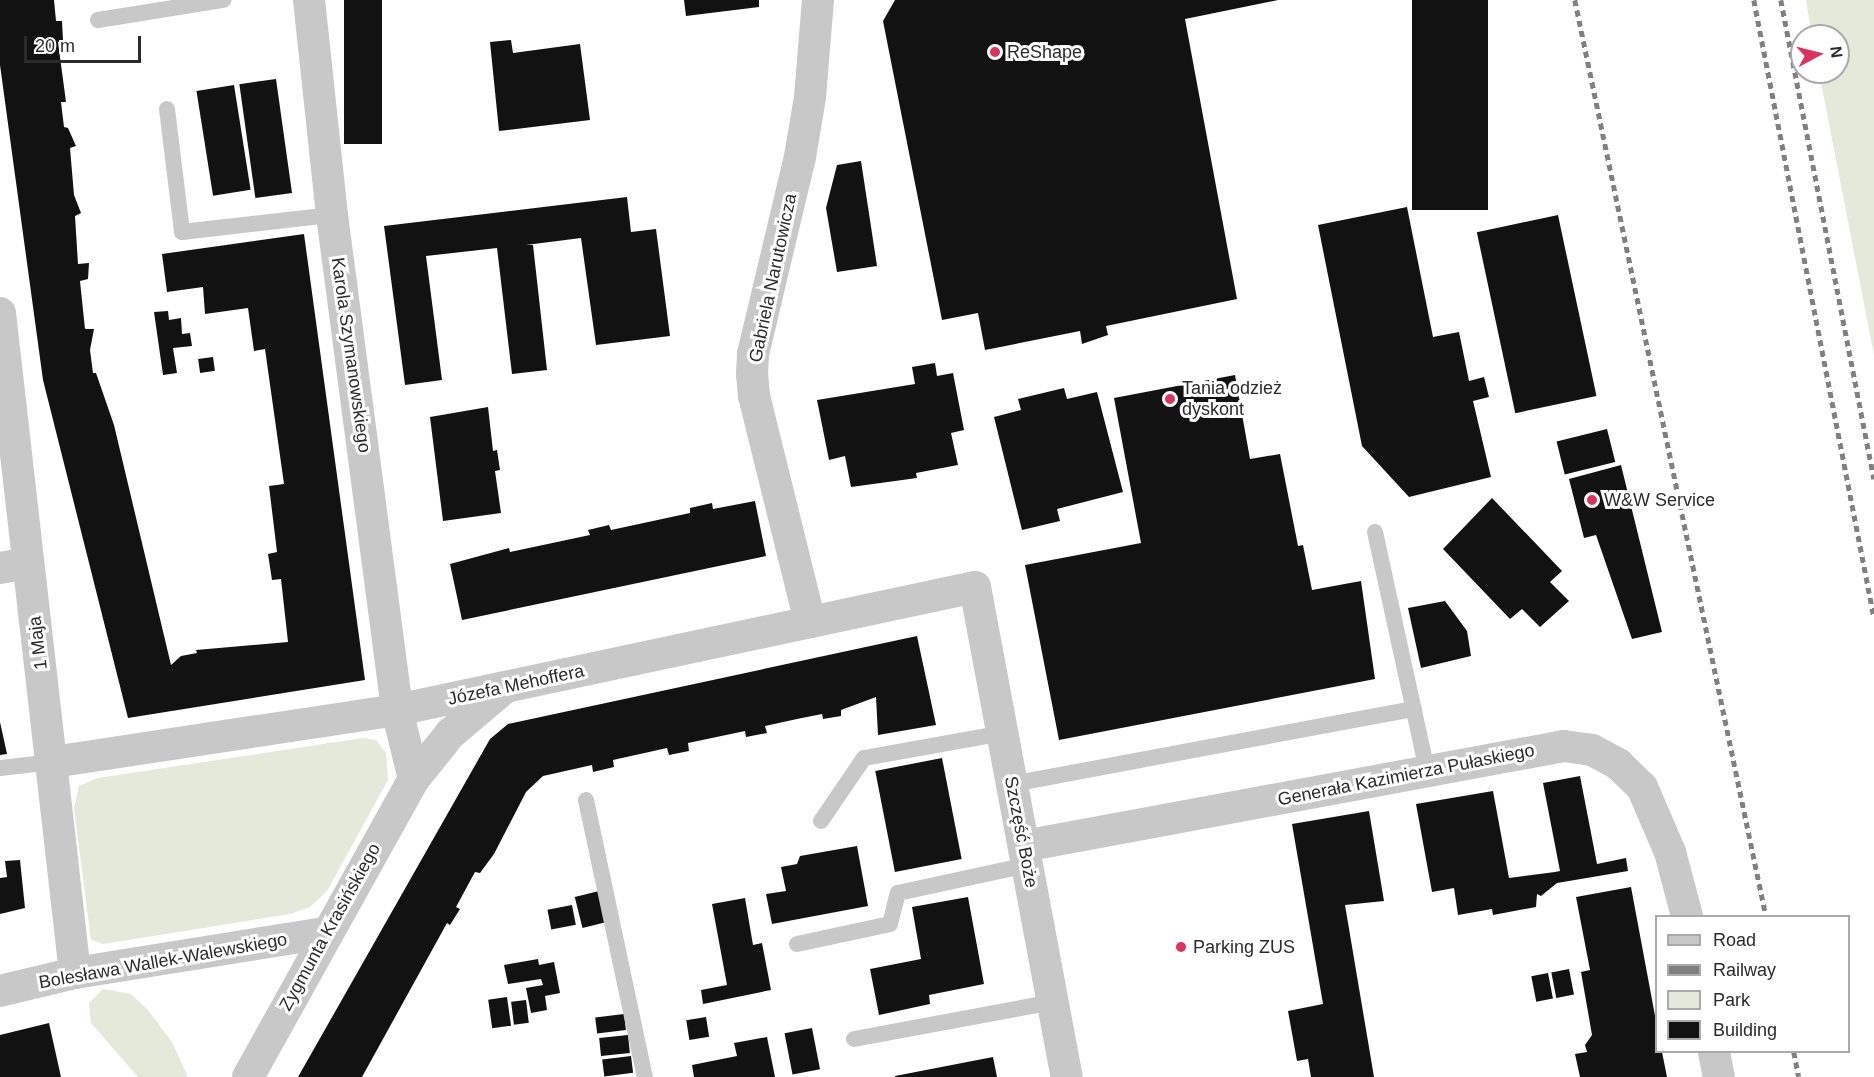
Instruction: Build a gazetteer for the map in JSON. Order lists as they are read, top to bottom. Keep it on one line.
{"streets":{"street":["Gabriela Narutowicza","Karola Szymanowskiego","1 Maja","Józefa Mehoffera","Generała Kazimierza Pułaskiego","Szczęść Boże","Zygmunta Krasińskiego","Bolesława Wallek-Walewskiego"]},"crossings":[["Gabriela Narutowicza","Józefa Mehoffera"],["Karola Szymanowskiego","Józefa Mehoffera"],["1 Maja","Józefa Mehoffera"],["1 Maja","Bolesława Wallek-Walewskiego"],["Józefa Mehoffera","Szczęść Boże"],["Józefa Mehoffera","Zygmunta Krasińskiego"],["Generała Kazimierza Pułaskiego","Szczęść Boże"],["Zygmunta Krasińskiego","Bolesława Wallek-Walewskiego"]],"places":["ReShape","Tania odzież dyskont","W&W Service","Parking ZUS"],"legend":["Road","Railway","Park","Building"],"scale_bar":"20 m","north":"right"}
